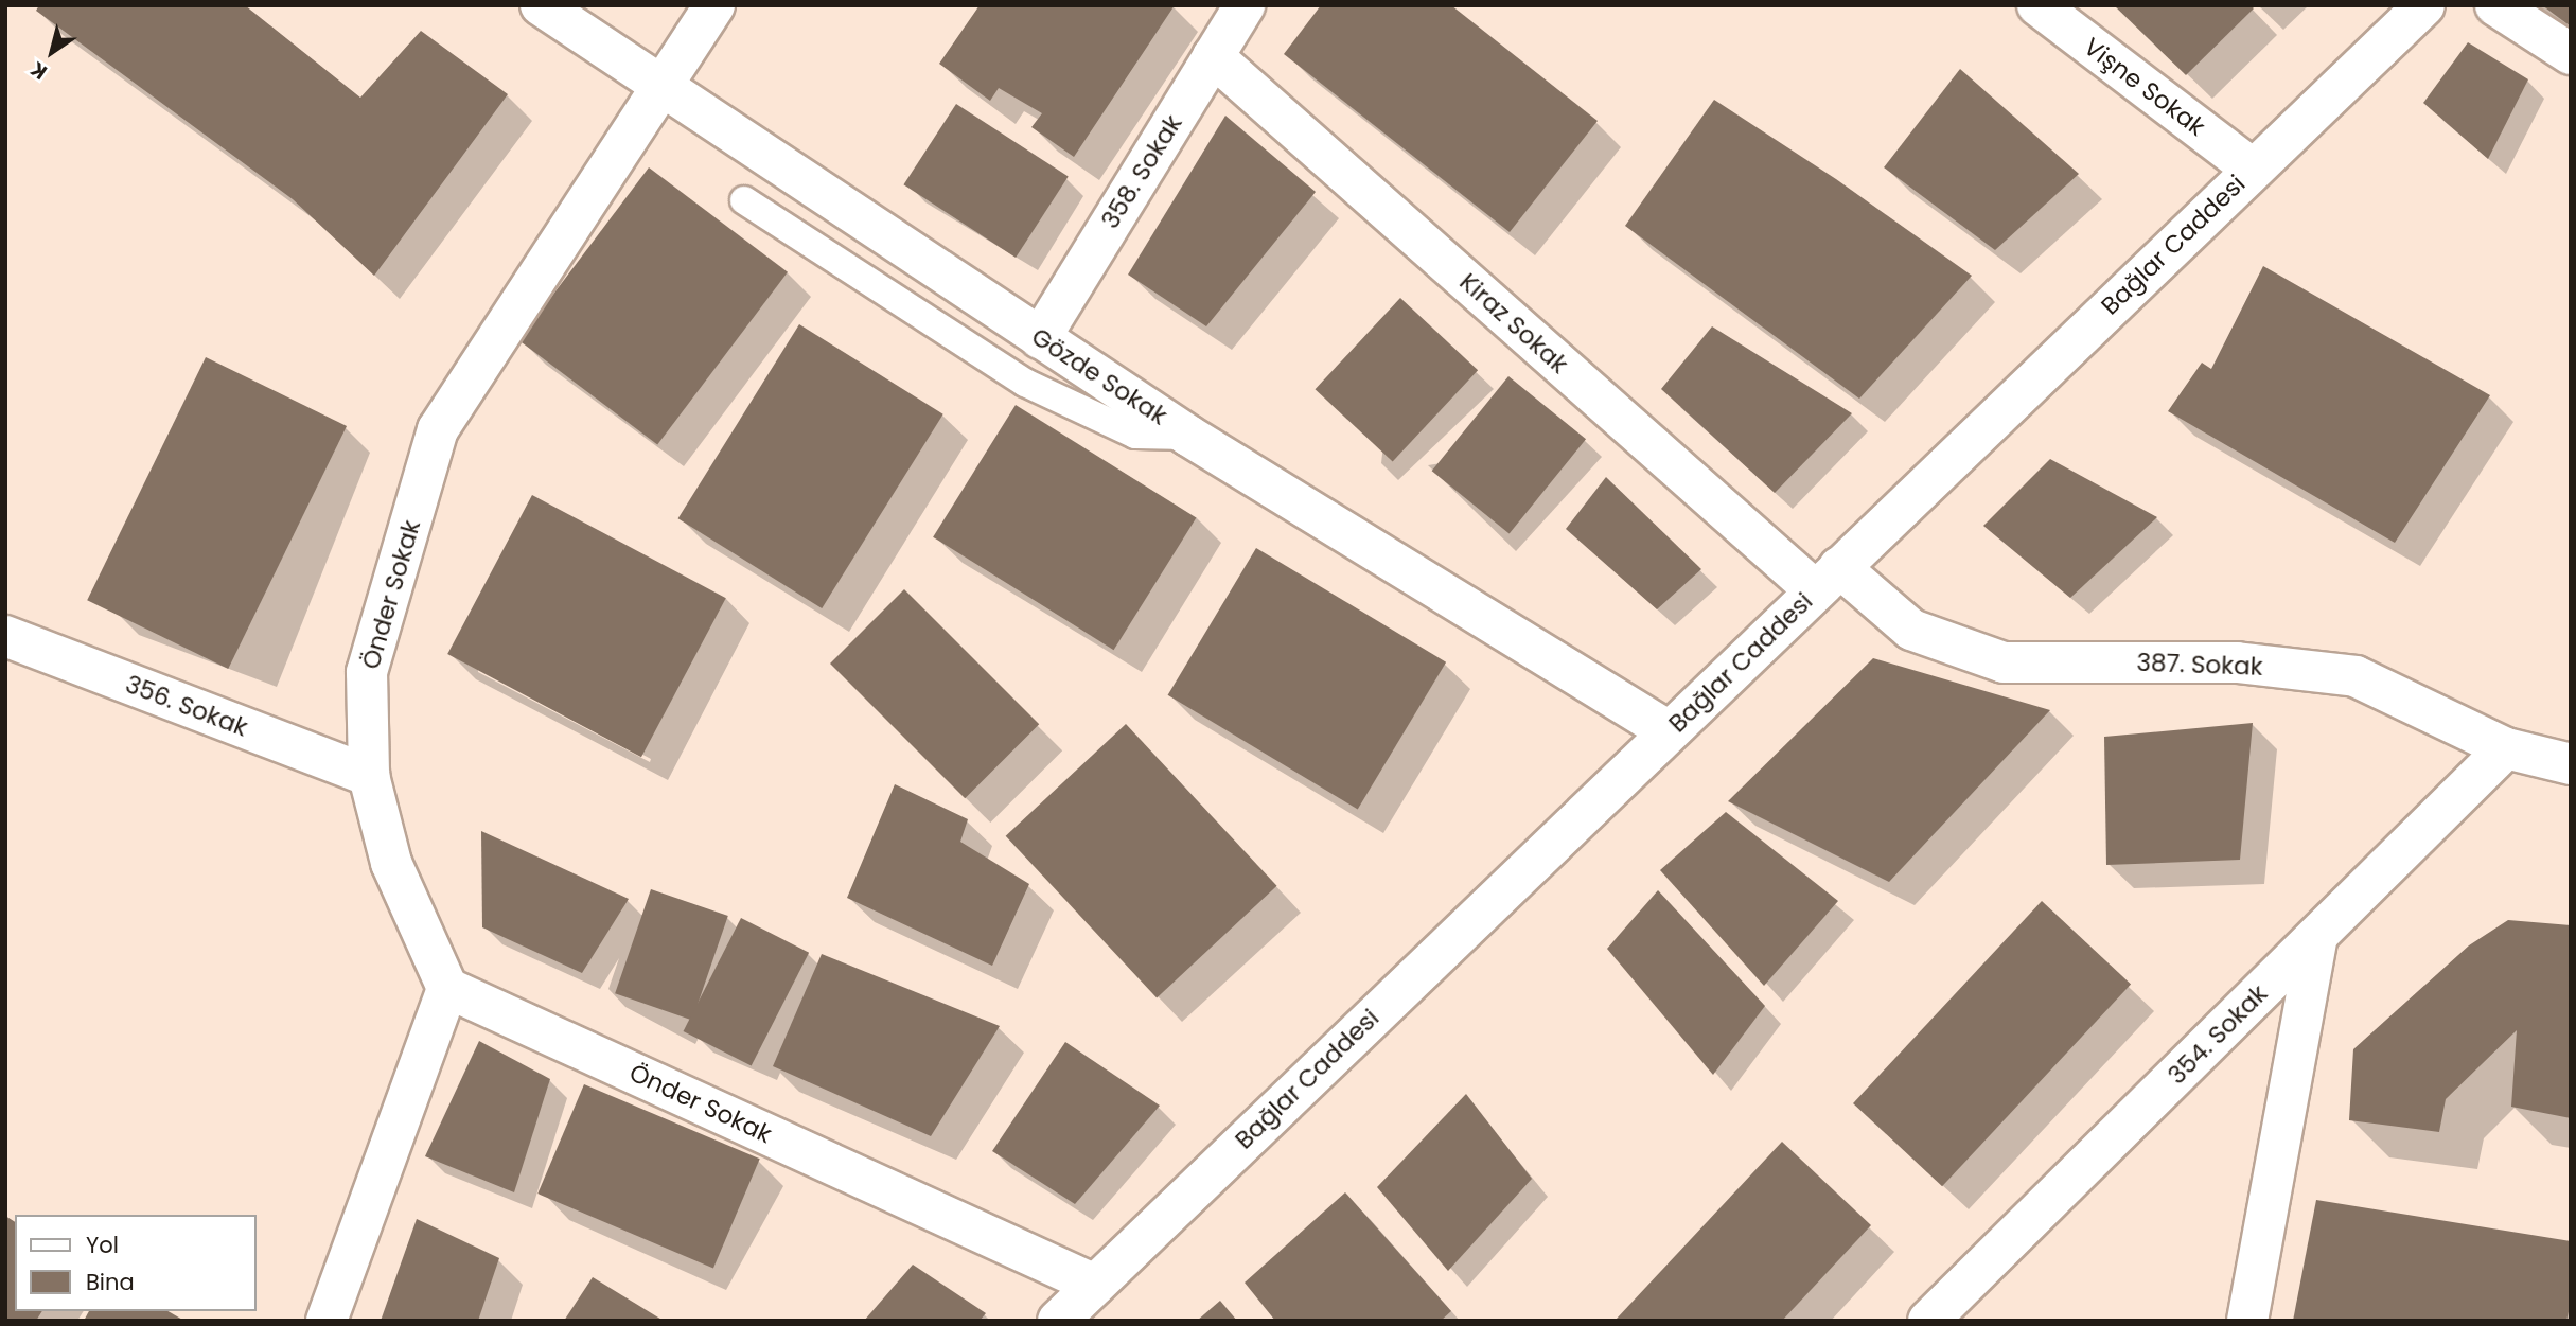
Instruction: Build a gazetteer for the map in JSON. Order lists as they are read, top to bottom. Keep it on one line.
{"streets":{"street":["Vişne Sokak","358. Sokak","Bağlar Caddesi","Kiraz Sokak","Gözde Sokak","Önder Sokak","387. Sokak","356. Sokak","354. Sokak"]},"crossings":[["Vişne Sokak","Bağlar Caddesi"],["358. Sokak","Kiraz Sokak"],["358. Sokak","Gözde Sokak"],["Bağlar Caddesi","Kiraz Sokak"],["Bağlar Caddesi","Gözde Sokak"],["Bağlar Caddesi","Önder Sokak"],["Bağlar Caddesi","387. Sokak"],["Kiraz Sokak","387. Sokak"],["Gözde Sokak","Önder Sokak"],["Önder Sokak","356. Sokak"],["387. Sokak","354. Sokak"]],"legend":["Yol","Bina"],"north":"bottom left"}
